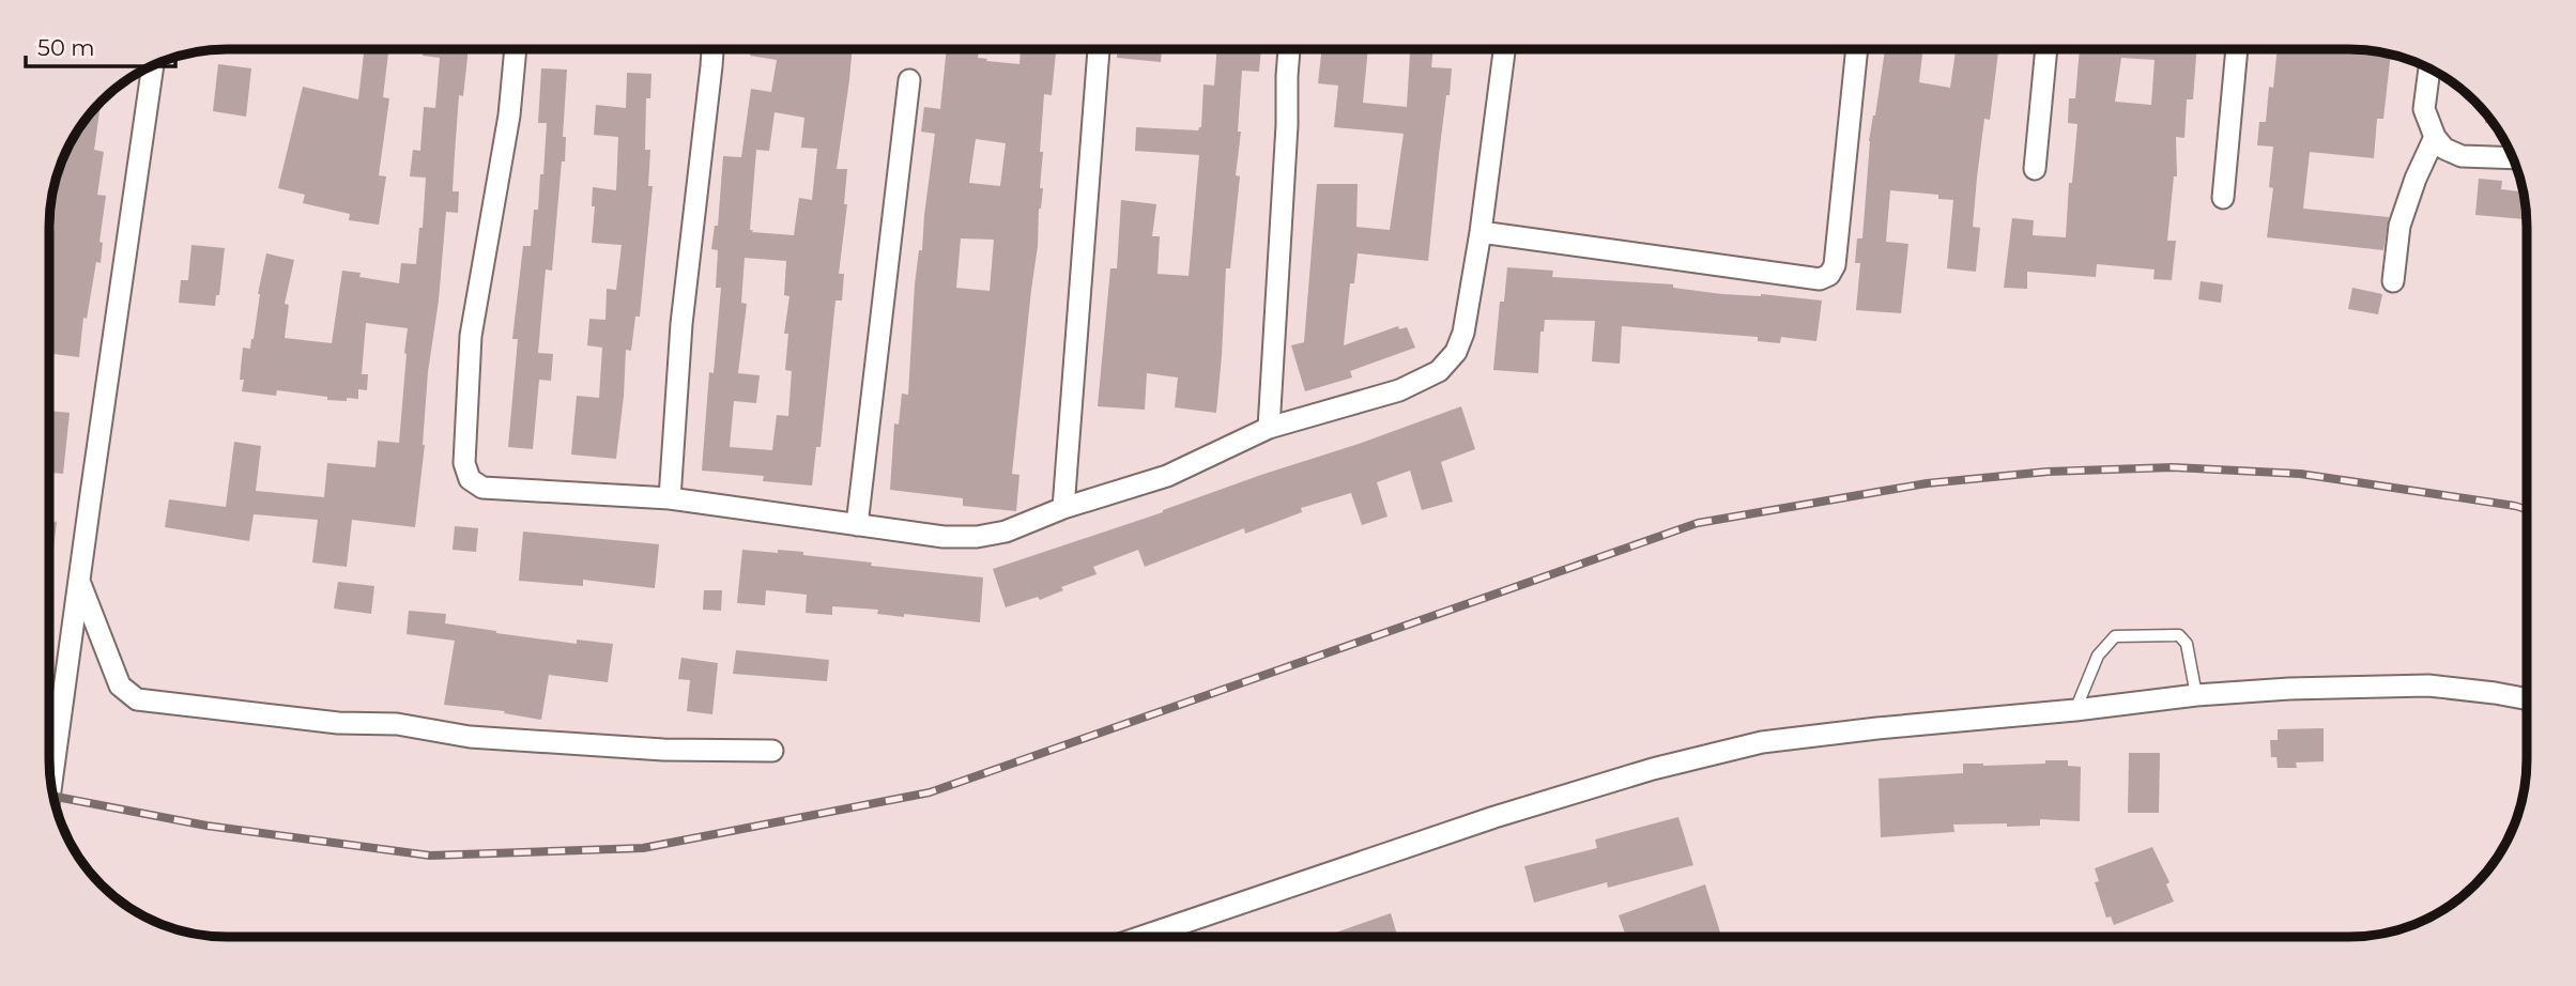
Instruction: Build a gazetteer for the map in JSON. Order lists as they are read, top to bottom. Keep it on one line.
{"scale_bar":"50 m"}
